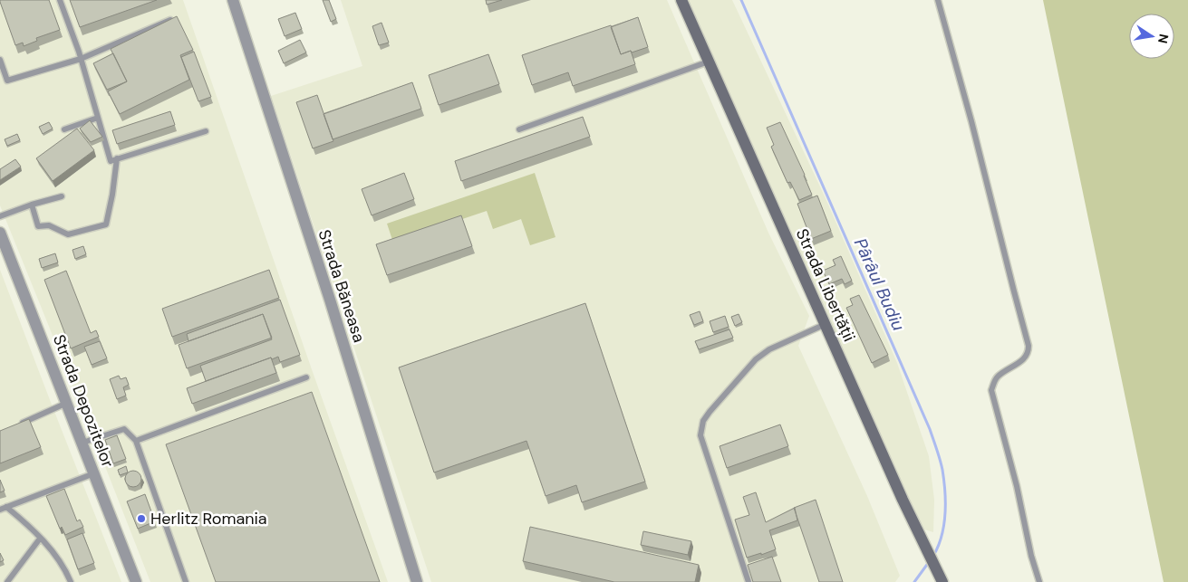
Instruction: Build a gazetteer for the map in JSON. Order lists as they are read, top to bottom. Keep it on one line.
{"streets":{"main road":["Strada Libertății"],"street":["Strada Băneasa","Strada Depozitelor"]},"water":["Pârâul Budiu"],"places":["Herlitz Romania"],"north":"right"}
